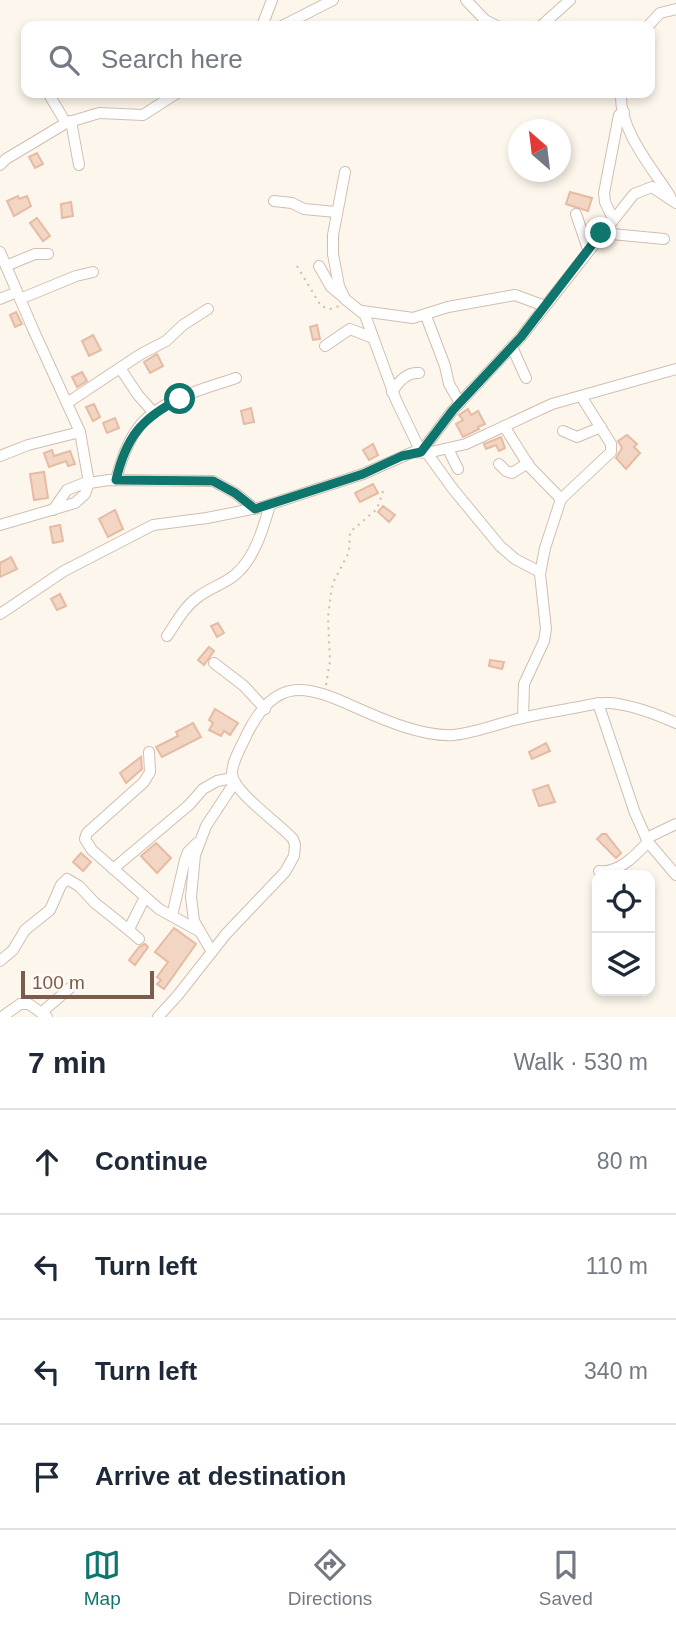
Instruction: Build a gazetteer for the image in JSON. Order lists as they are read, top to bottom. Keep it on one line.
{"scale_bar":"100 m","north":"top left","page":{"search":"Search here","scale":"100 m","heading":["7 min","Walk · 530 m"],"list":[["Continue","80 m"],["Turn left","110 m"],["Turn left","340 m"],"Arrive at destination"],"nav":["Map","Directions","Saved"]}}
